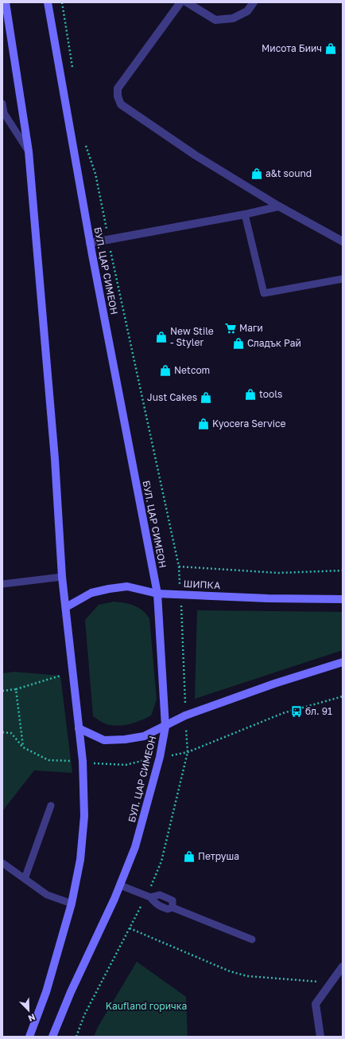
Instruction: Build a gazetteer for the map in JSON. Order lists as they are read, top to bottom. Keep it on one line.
{"streets":{"main road":["БУЛ. ЦАР СИМЕОН","ШИПКА"]},"crossings":[["БУЛ. ЦАР СИМЕОН","ШИПКА"]],"parks":["Kaufland горичка"],"places":{"shop":["Мисота Биич","a&t sound","New Stile - Styler","Сладък Рай","Netcom","tools","Just Cakes","Kyocera Service","Петруша"],"supermarket":["Маги"],"bus stop":["бл. 91"]},"north":"bottom right"}
